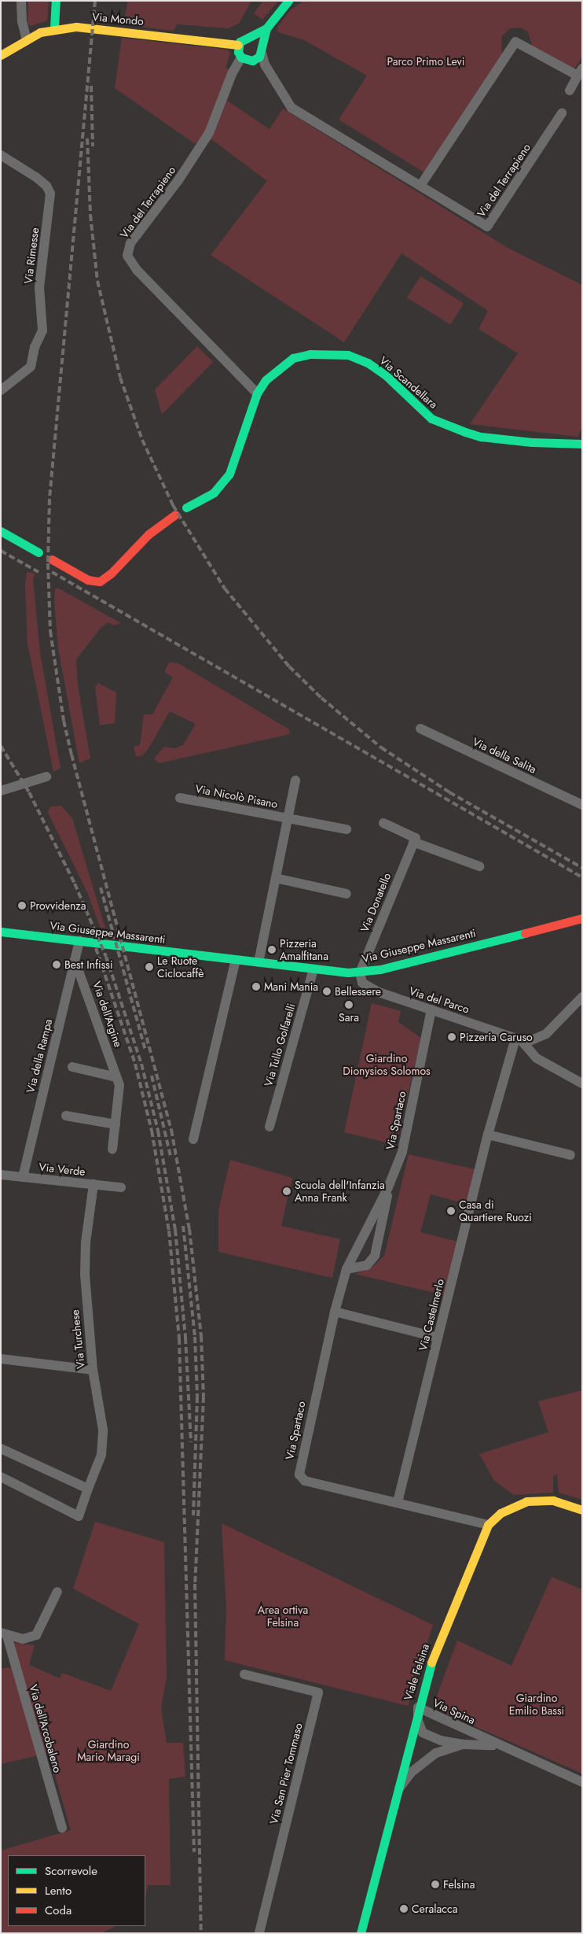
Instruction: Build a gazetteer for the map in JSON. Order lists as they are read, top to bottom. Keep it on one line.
{"streets":{"street":["Via Mondo","Via del Terrapieno","Via Rimesse","Via Scandellara","Via della Salita","Via Nicolò Pisano","Via Donatello","Via Giuseppe Massarenti","Via del Parco","Via dell'Argine","Via Tullo Golfarelli","Via della Rampa","Via Spartaco","Via Verde","Via Castelmerlo","Via Turchese","Viale Felsina","Via Spina","Via dell'Arcobaleno","Via San Pier Tommaso"]},"crossings":[["Via Mondo","Via del Terrapieno"],["Via del Terrapieno","Via Scandellara"],["Via Nicolò Pisano","Via Giuseppe Massarenti"],["Via Donatello","Via Giuseppe Massarenti"],["Via Donatello","Via del Parco"],["Via Giuseppe Massarenti","Via del Parco"],["Via Giuseppe Massarenti","Via Tullo Golfarelli"],["Via Giuseppe Massarenti","Via della Rampa"],["Via del Parco","Via Spartaco"],["Via del Parco","Via Castelmerlo"],["Via dell'Argine","Via della Rampa"],["Via della Rampa","Via Verde"],["Via Spartaco","Via Castelmerlo"],["Via Spartaco","Viale Felsina"],["Via Verde","Via Turchese"],["Viale Felsina","Via Spina"]],"parks":["Parco Primo Levi","Giardino Dionysios Solomos","Area ortiva Felsina","Giardino Emilio Bassi","Giardino Mario Maragi"],"places":["Provvidenza","Pizzeria Amalfitana","Best Infissi","Le Ruote Ciclocaffè","Mani Mania","Bellessere","Sara","Pizzeria Caruso","Scuola dell'Infanzia Anna Frank","Casa di Quartiere Ruozi","Felsina","Ceralacca"],"legend":["Scorrevole","Lento","Coda"]}
